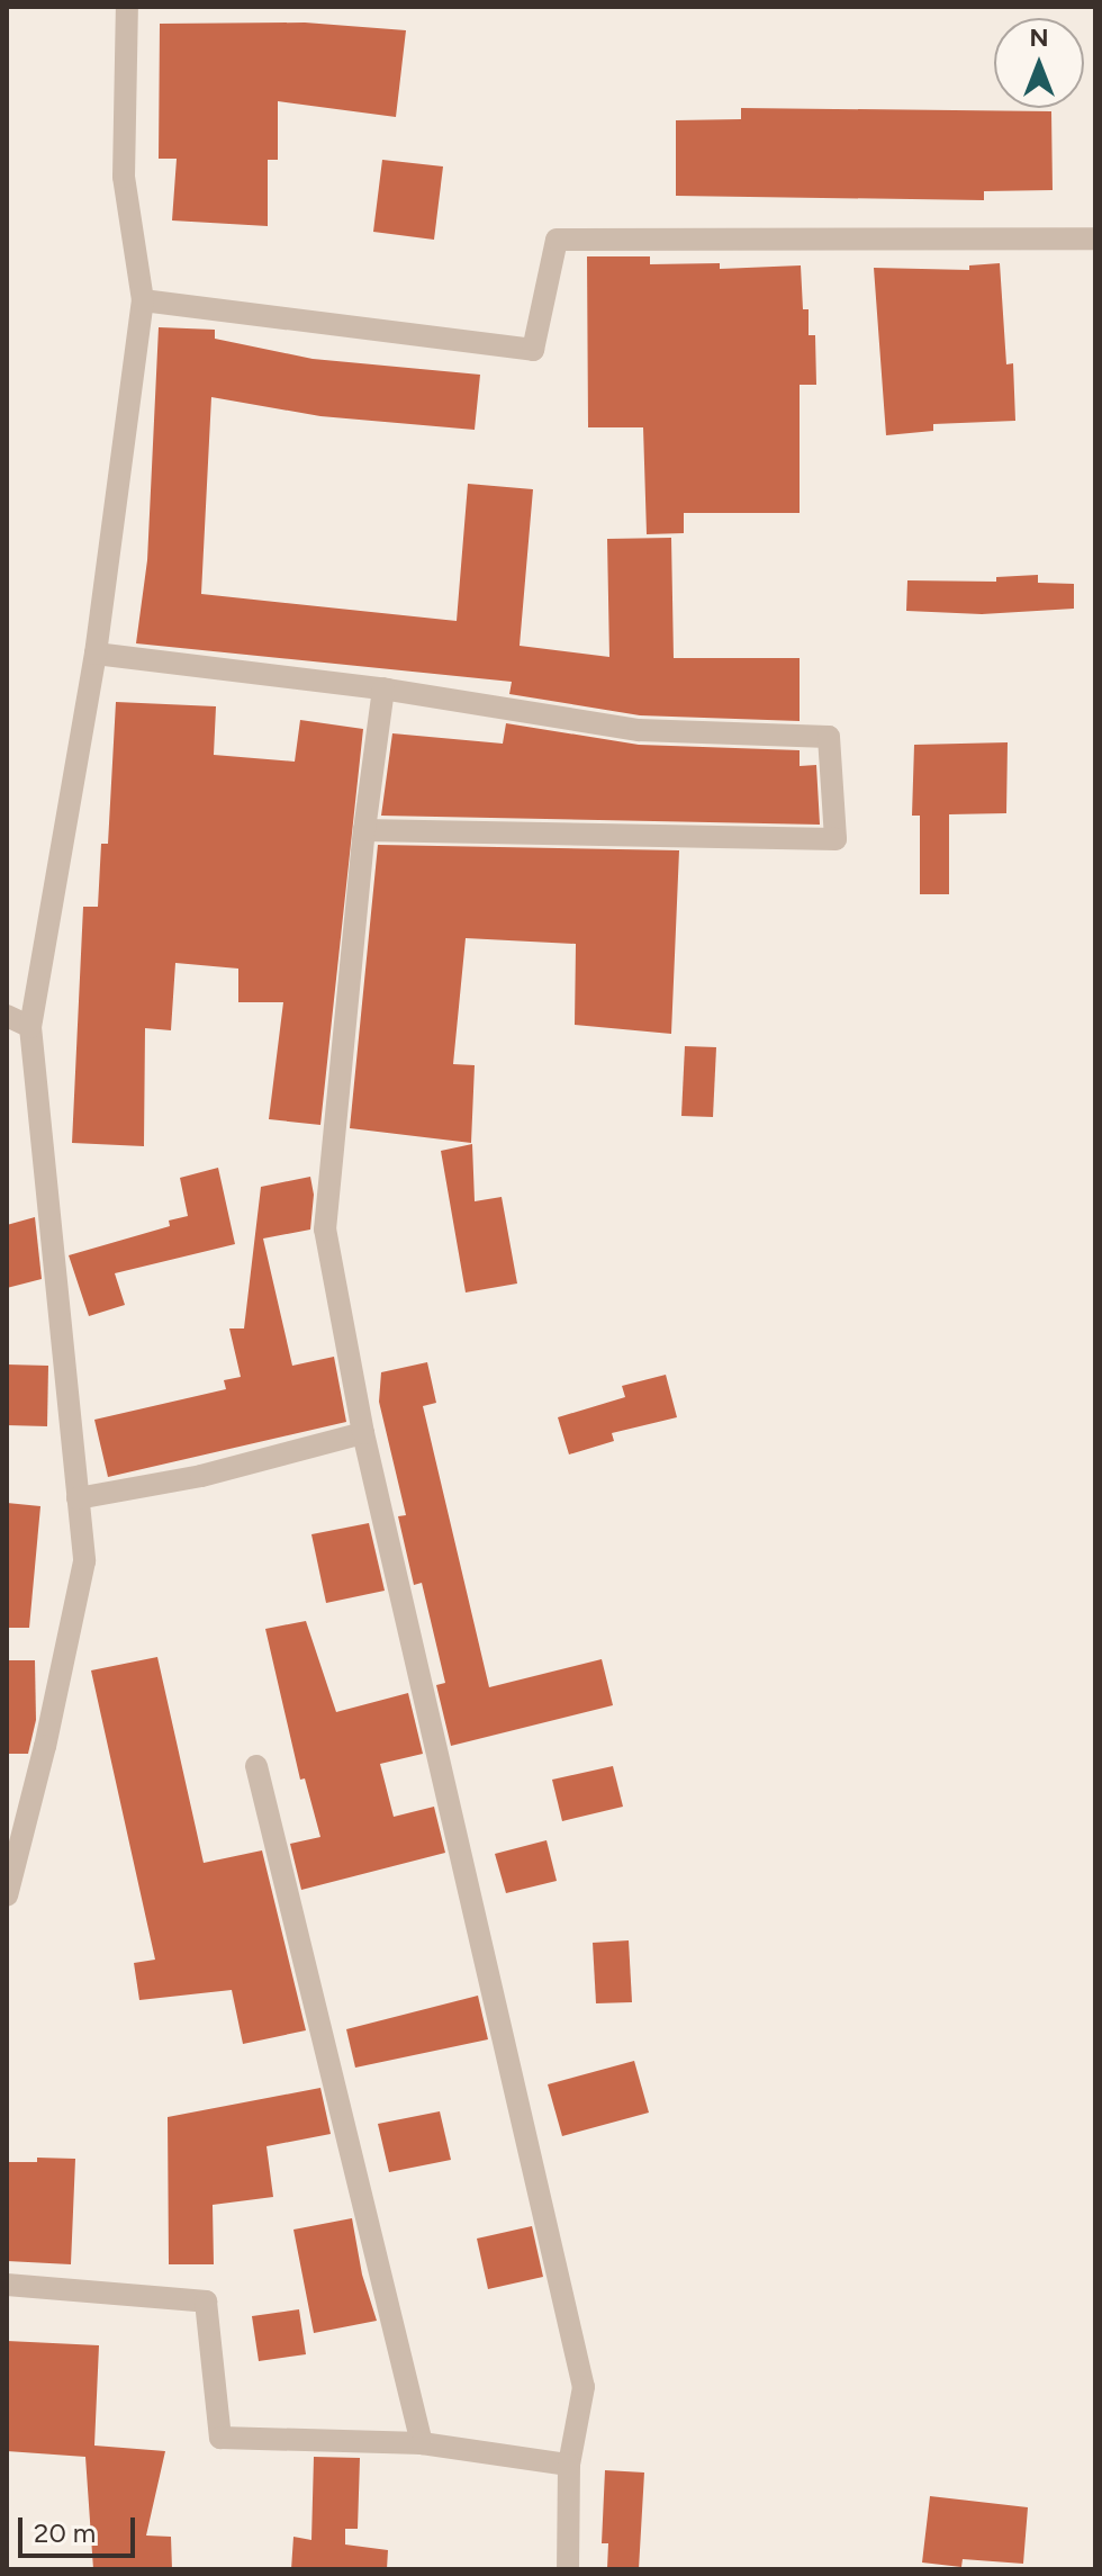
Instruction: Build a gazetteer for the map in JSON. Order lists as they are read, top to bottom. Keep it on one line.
{"scale_bar":"20 m","north":"top"}
